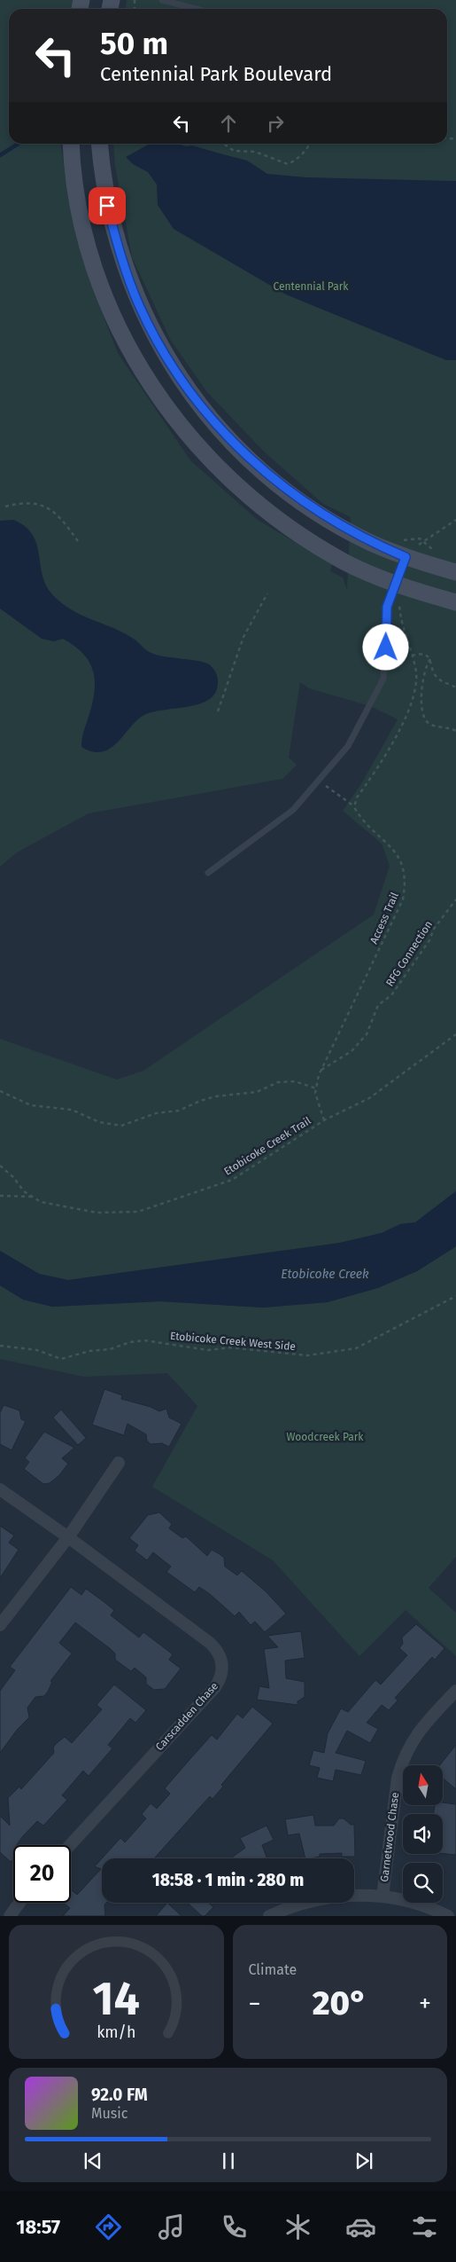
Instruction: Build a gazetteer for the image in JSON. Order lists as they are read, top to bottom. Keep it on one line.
{"streets":{"street":["Carscadden Chase","Garnetwood Chase"],"path":["Access Trail","RFG Connection","Etobicoke Creek Trail","Etobicoke Creek West Side"]},"crossings":[["Access Trail","RFG Connection"],["Access Trail","Etobicoke Creek Trail"]],"water":["Etobicoke Creek"],"parks":["Centennial Park","Woodcreek Park"],"north":"top","page":{"turn":["50 m","Centennial Park Boulevard"],"limit":"20","trip":"18:58 · 1 min · 280 m","tile":"Climate","heat":["−","20°","+"],"song":["92.0 FM","Music"],"tabs":"18:57","gauge":["14","km/h"]}}
